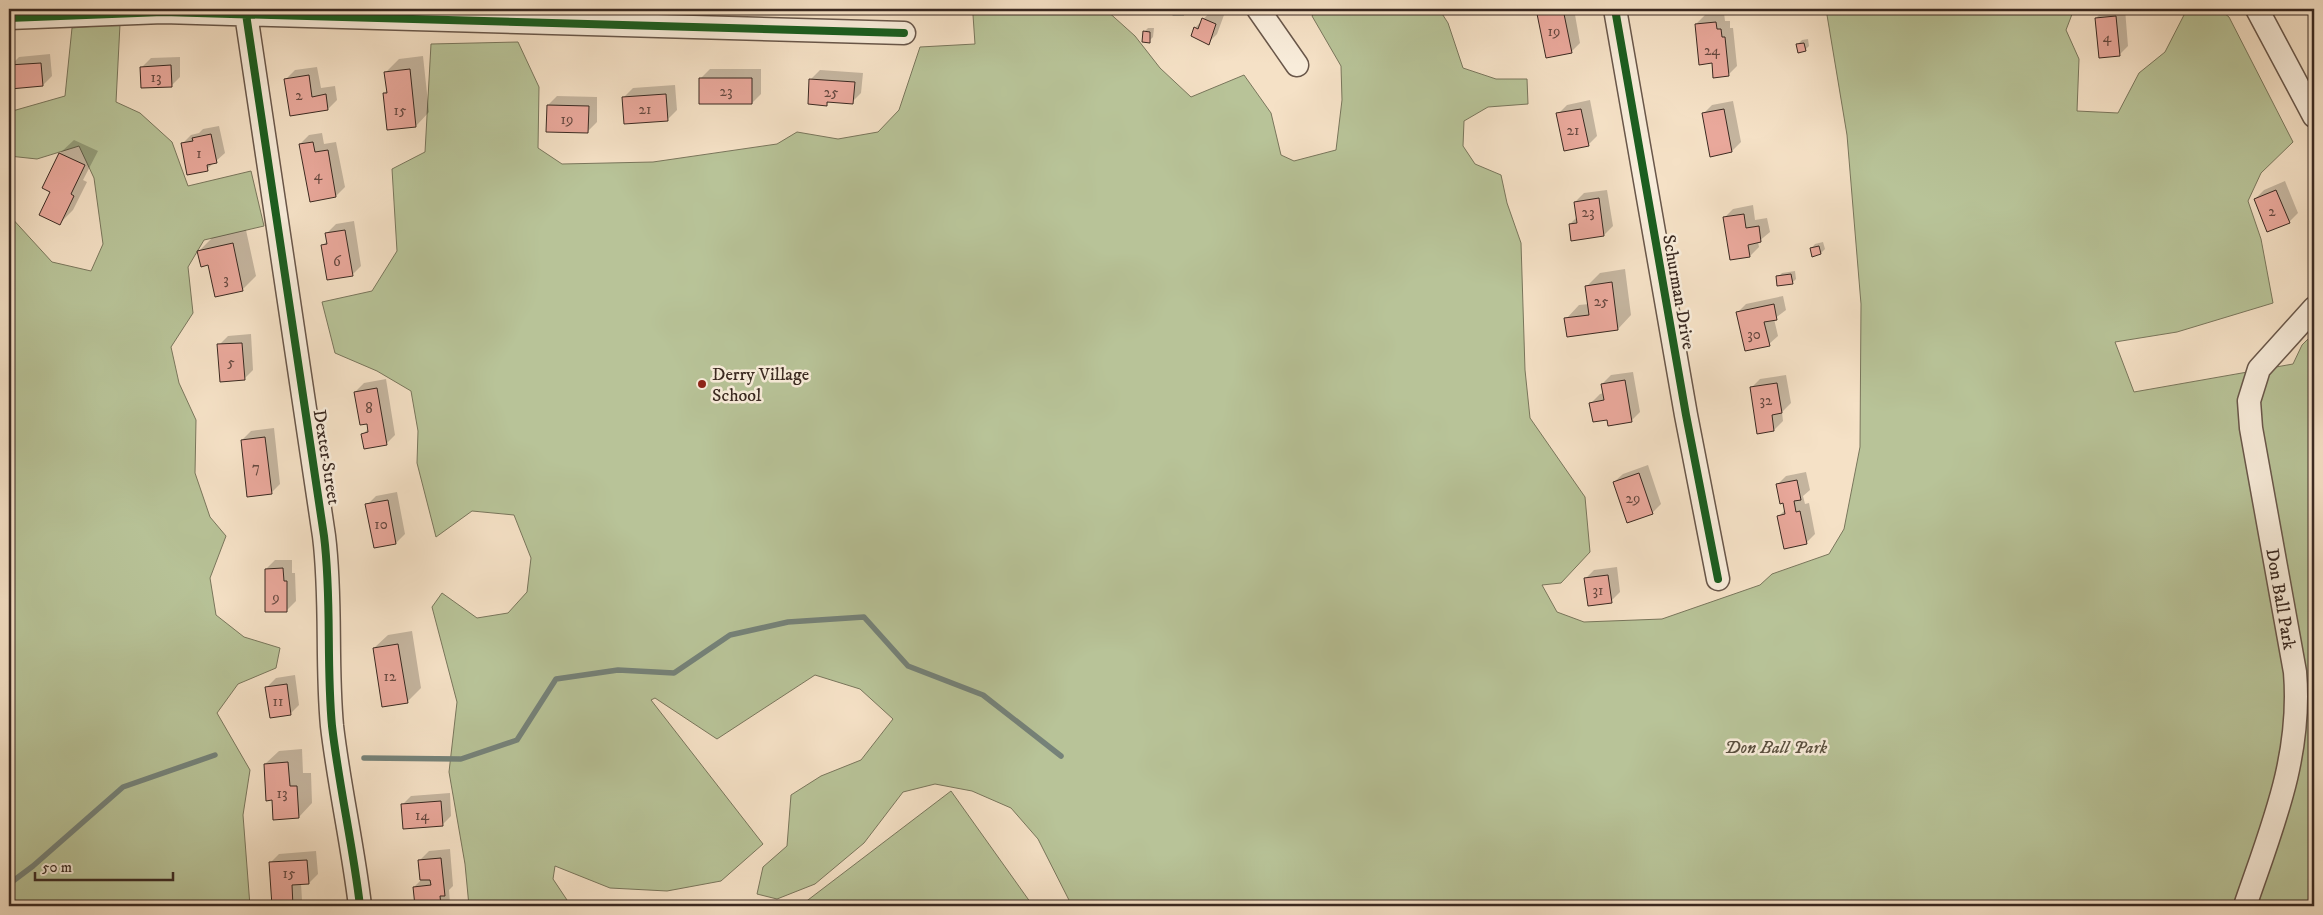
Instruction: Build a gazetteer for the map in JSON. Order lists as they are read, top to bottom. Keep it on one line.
{"streets":{"street":["Schurman Drive","Dexter Street","Don Ball Park"]},"parks":["Don Ball Park"],"places":["Derry Village School"],"house_numbers":["19","4","24","13","23","25","2","21","15","19","21","1","4","2","23","6","3","25","30","5","32","8","7","29","10","31","9","12","11","13","14","15"],"scale_bar":"50 m"}
